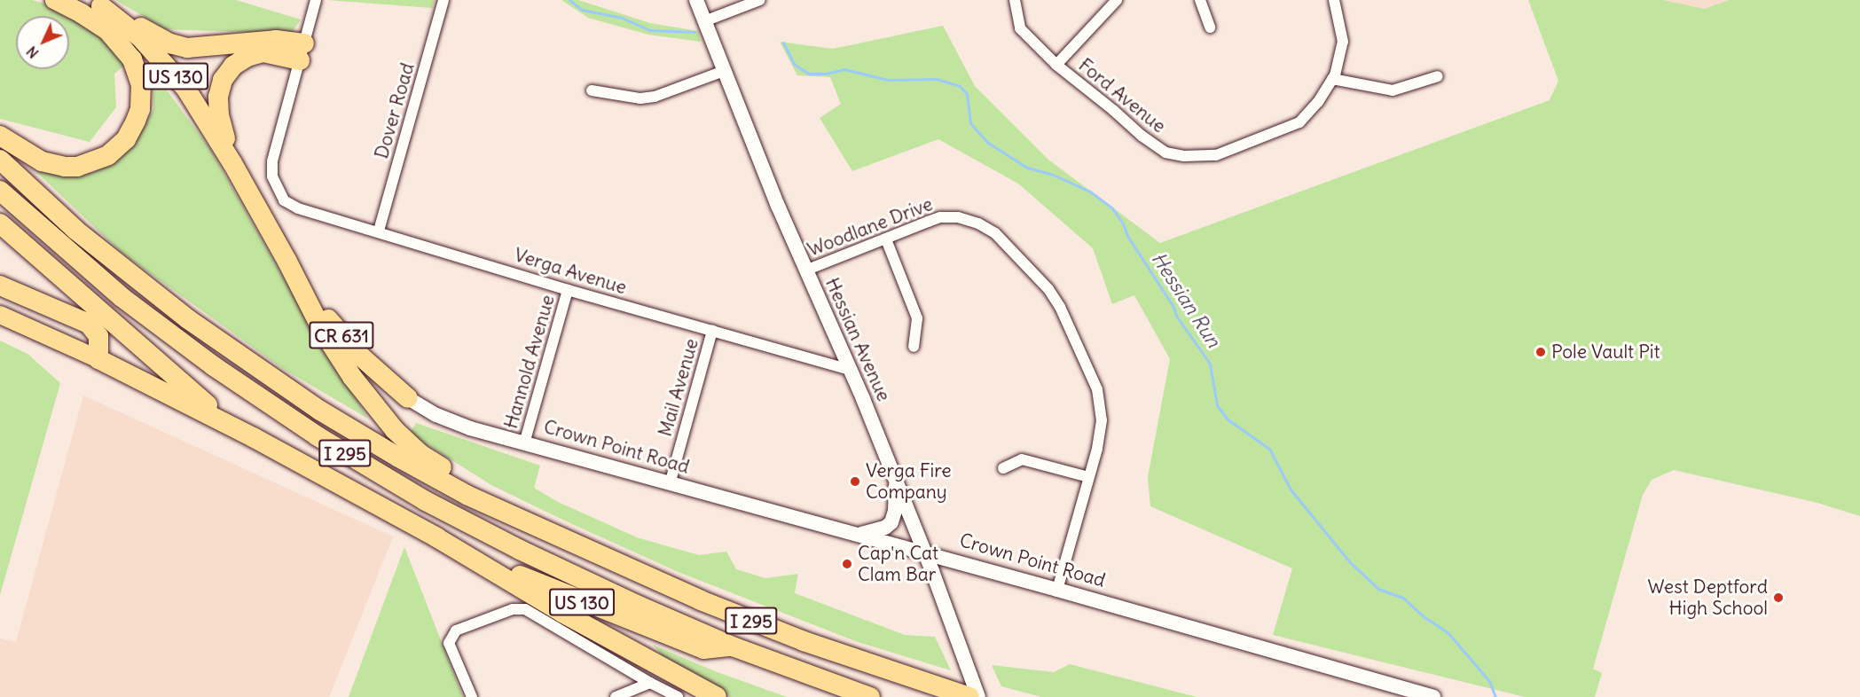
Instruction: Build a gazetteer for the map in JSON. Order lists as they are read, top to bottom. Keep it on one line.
{"streets":{"highway":["US 130","CR 631","I 295"],"main road":["Hessian Avenue","Crown Point Road"],"street":["Ford Avenue","Dover Road","Woodlane Drive","Verga Avenue","Hannold Avenue","Mail Avenue"]},"crossings":[["US 130","CR 631"],["US 130","I 295"],["Dover Road","Verga Avenue"],["Woodlane Drive","Hessian Avenue"],["Woodlane Drive","Crown Point Road"],["Verga Avenue","Hessian Avenue"],["Verga Avenue","Hannold Avenue"],["Verga Avenue","Mail Avenue"],["CR 631","Crown Point Road"],["Hessian Avenue","Crown Point Road"],["Hannold Avenue","Crown Point Road"],["Mail Avenue","Crown Point Road"]],"water":["Hessian Run"],"places":["Pole Vault Pit","Verga Fire Company","Cap'n Cat Clam Bar","West Deptford High School"],"north":"bottom left"}
